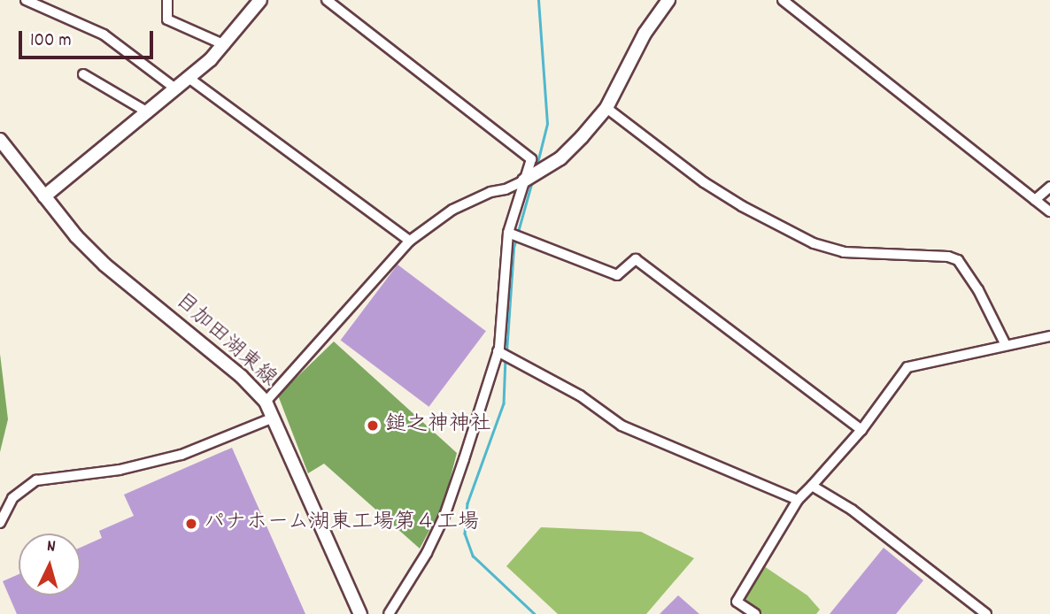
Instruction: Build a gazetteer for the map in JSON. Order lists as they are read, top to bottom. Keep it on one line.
{"streets":{"main road":["目加田湖東線"]},"places":["鎚之神神社","パナホーム湖東工場第４工場"],"scale_bar":"100 m","north":"top"}
